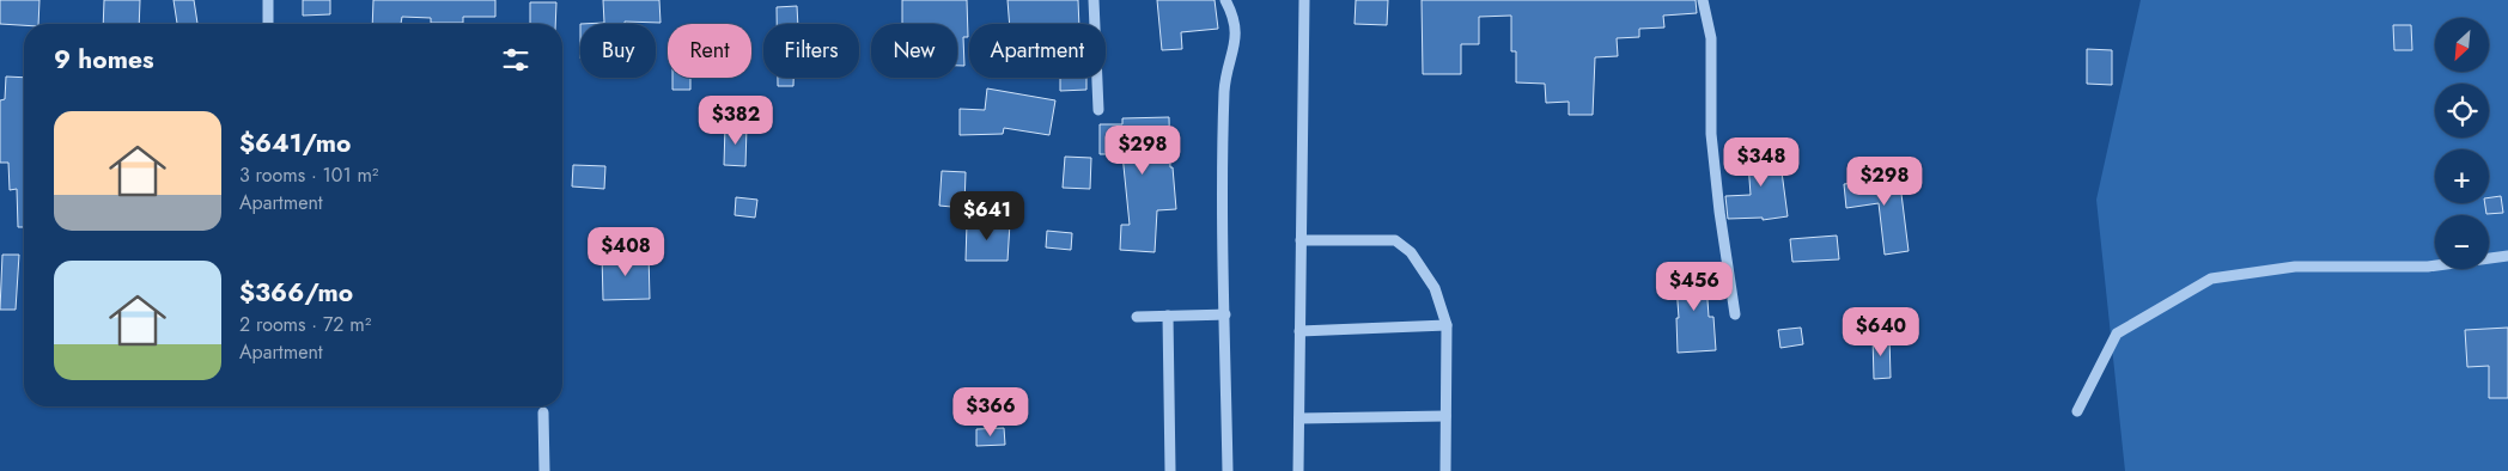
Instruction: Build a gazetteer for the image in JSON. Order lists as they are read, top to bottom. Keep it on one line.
{"north":"bottom left","page":{"map_buttons":["+","−"],"chip":["Buy","Rent","Filters","New","Apartment"],"heading":"9 homes","price":["$382","$298","$348","$298","$641","$408","$456","$640","$366"],"list":[{"name":"$641/mo","note":"3 rooms · 101 m² · Apartment"},{"name":"$366/mo","note":"2 rooms · 72 m² · Apartment"}]}}
